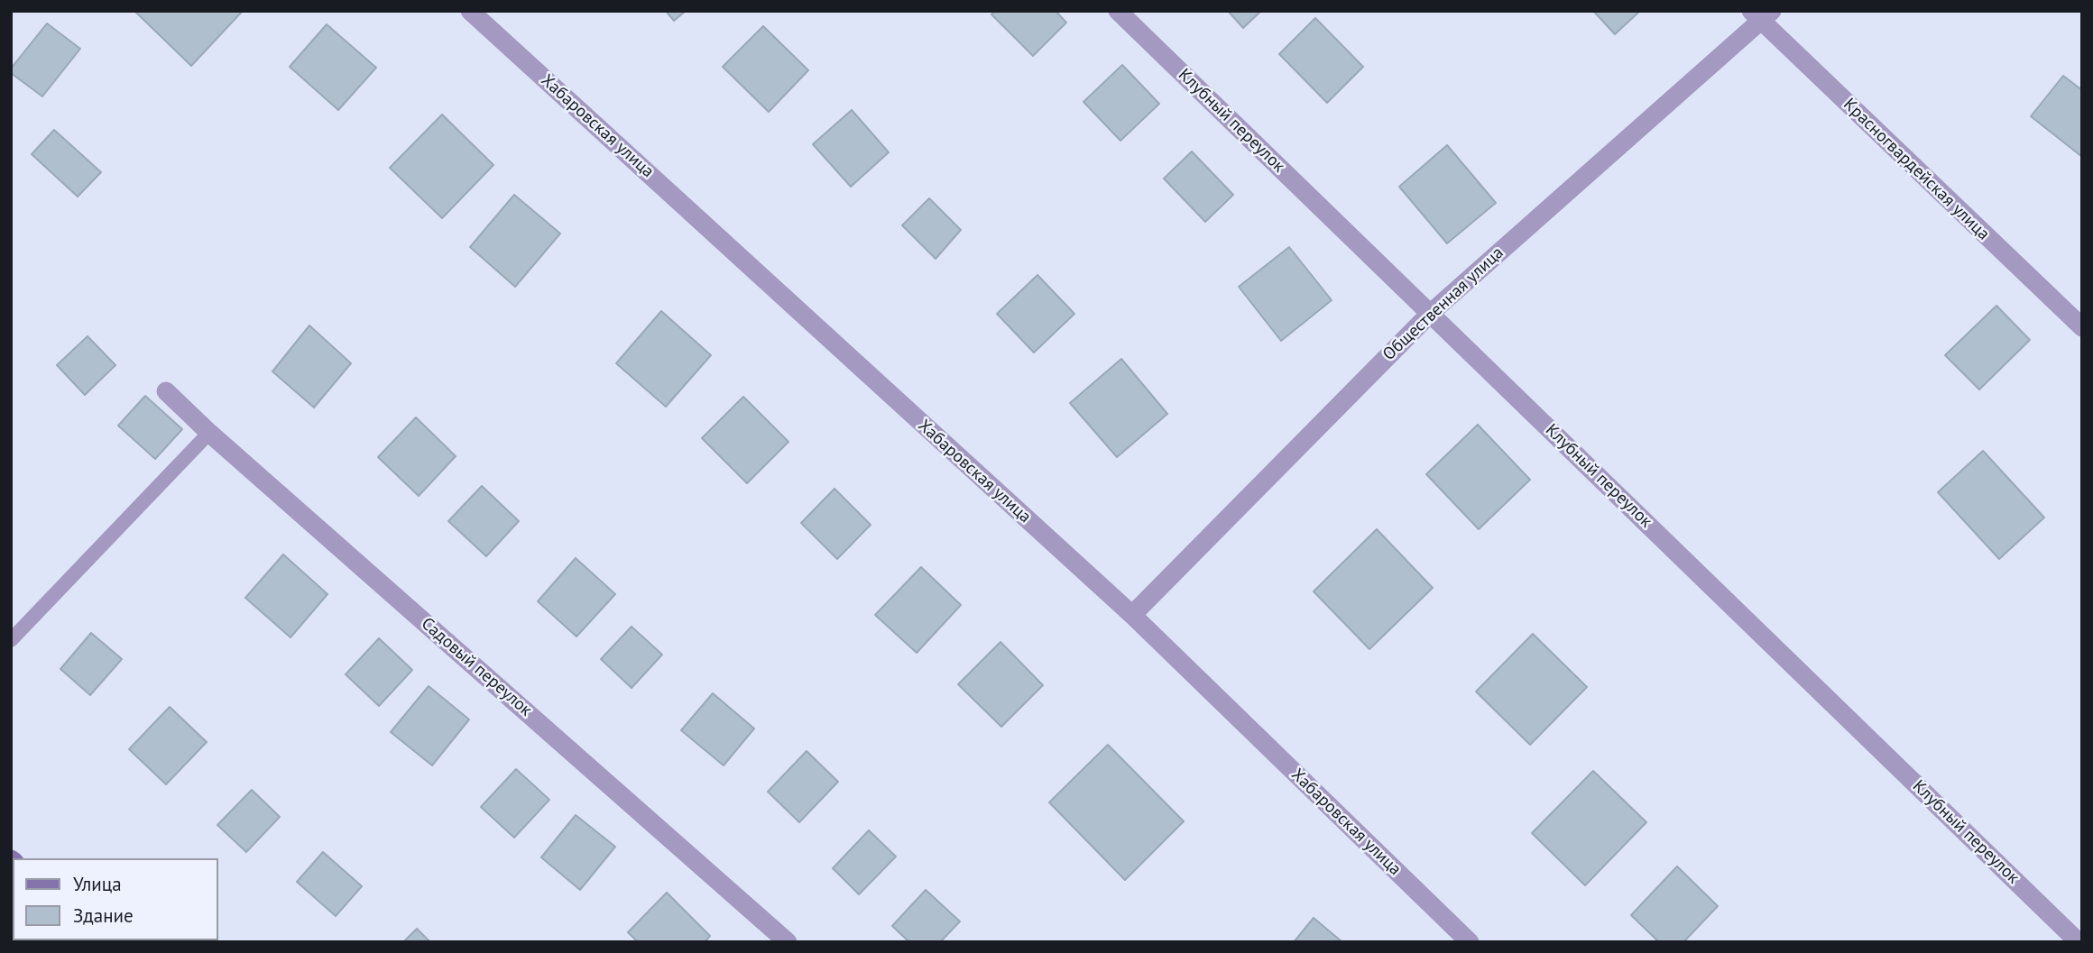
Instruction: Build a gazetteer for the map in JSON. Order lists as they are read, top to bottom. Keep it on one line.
{"streets":{"street":["Клубный переулок","Хабаровская улица","Красногвардейская улица","Общественная улица","Садовый переулок"]},"crossings":[["Клубный переулок","Общественная улица"],["Хабаровская улица","Общественная улица"],["Красногвардейская улица","Общественная улица"]],"legend":["Улица","Здание"]}
